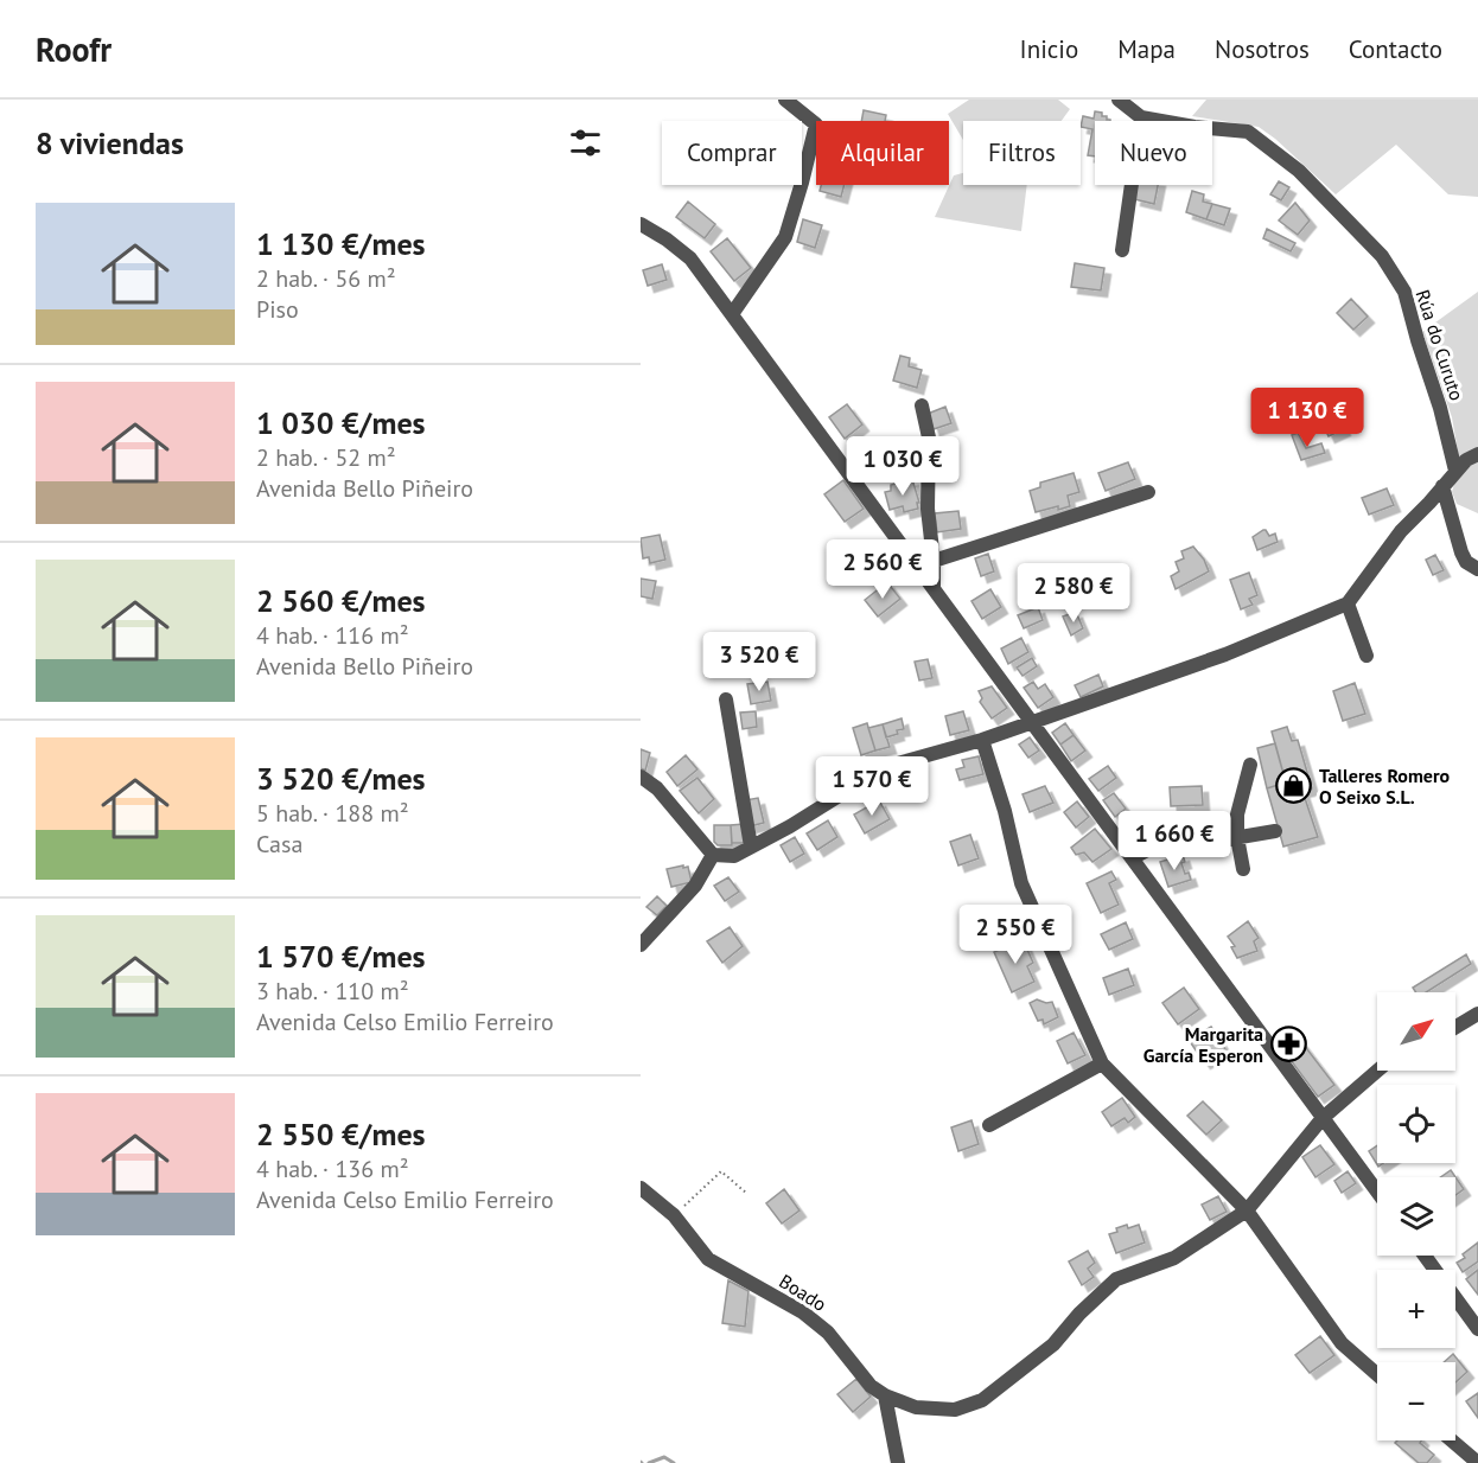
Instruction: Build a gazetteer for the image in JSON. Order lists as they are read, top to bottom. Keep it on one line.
{"streets":{"street":["Rúa do Curuto","Boado"]},"places":{"shop":["Talleres Romero O Seixo S.L."],"pharmacy":["Margarita García Esperon"]},"north":"top right","page":{"header":"Roofr","nav":["Inicio","Mapa","Nosotros","Contacto"],"heading":"8 viviendas","chip":["Comprar","Alquilar","Filtros","Nuevo"],"list":[{"name":"1 130 €/mes","note":"2 hab. · 56 m² · Piso"},{"name":"1 030 €/mes","note":"2 hab. · 52 m² · Avenida Bello Piñeiro"},{"name":"2 560 €/mes","note":"4 hab. · 116 m² · Avenida Bello Piñeiro"},{"name":"3 520 €/mes","note":"5 hab. · 188 m² · Casa"},{"name":"1 570 €/mes","note":"3 hab. · 110 m² · Avenida Celso Emilio Ferreiro"},{"name":"2 550 €/mes","note":"4 hab. · 136 m² · Avenida Celso Emilio Ferreiro"}],"price":["1 130 €","1 030 €","2 560 €","2 580 €","3 520 €","1 570 €","1 660 €","2 550 €"],"map_buttons":["+","−"]}}
